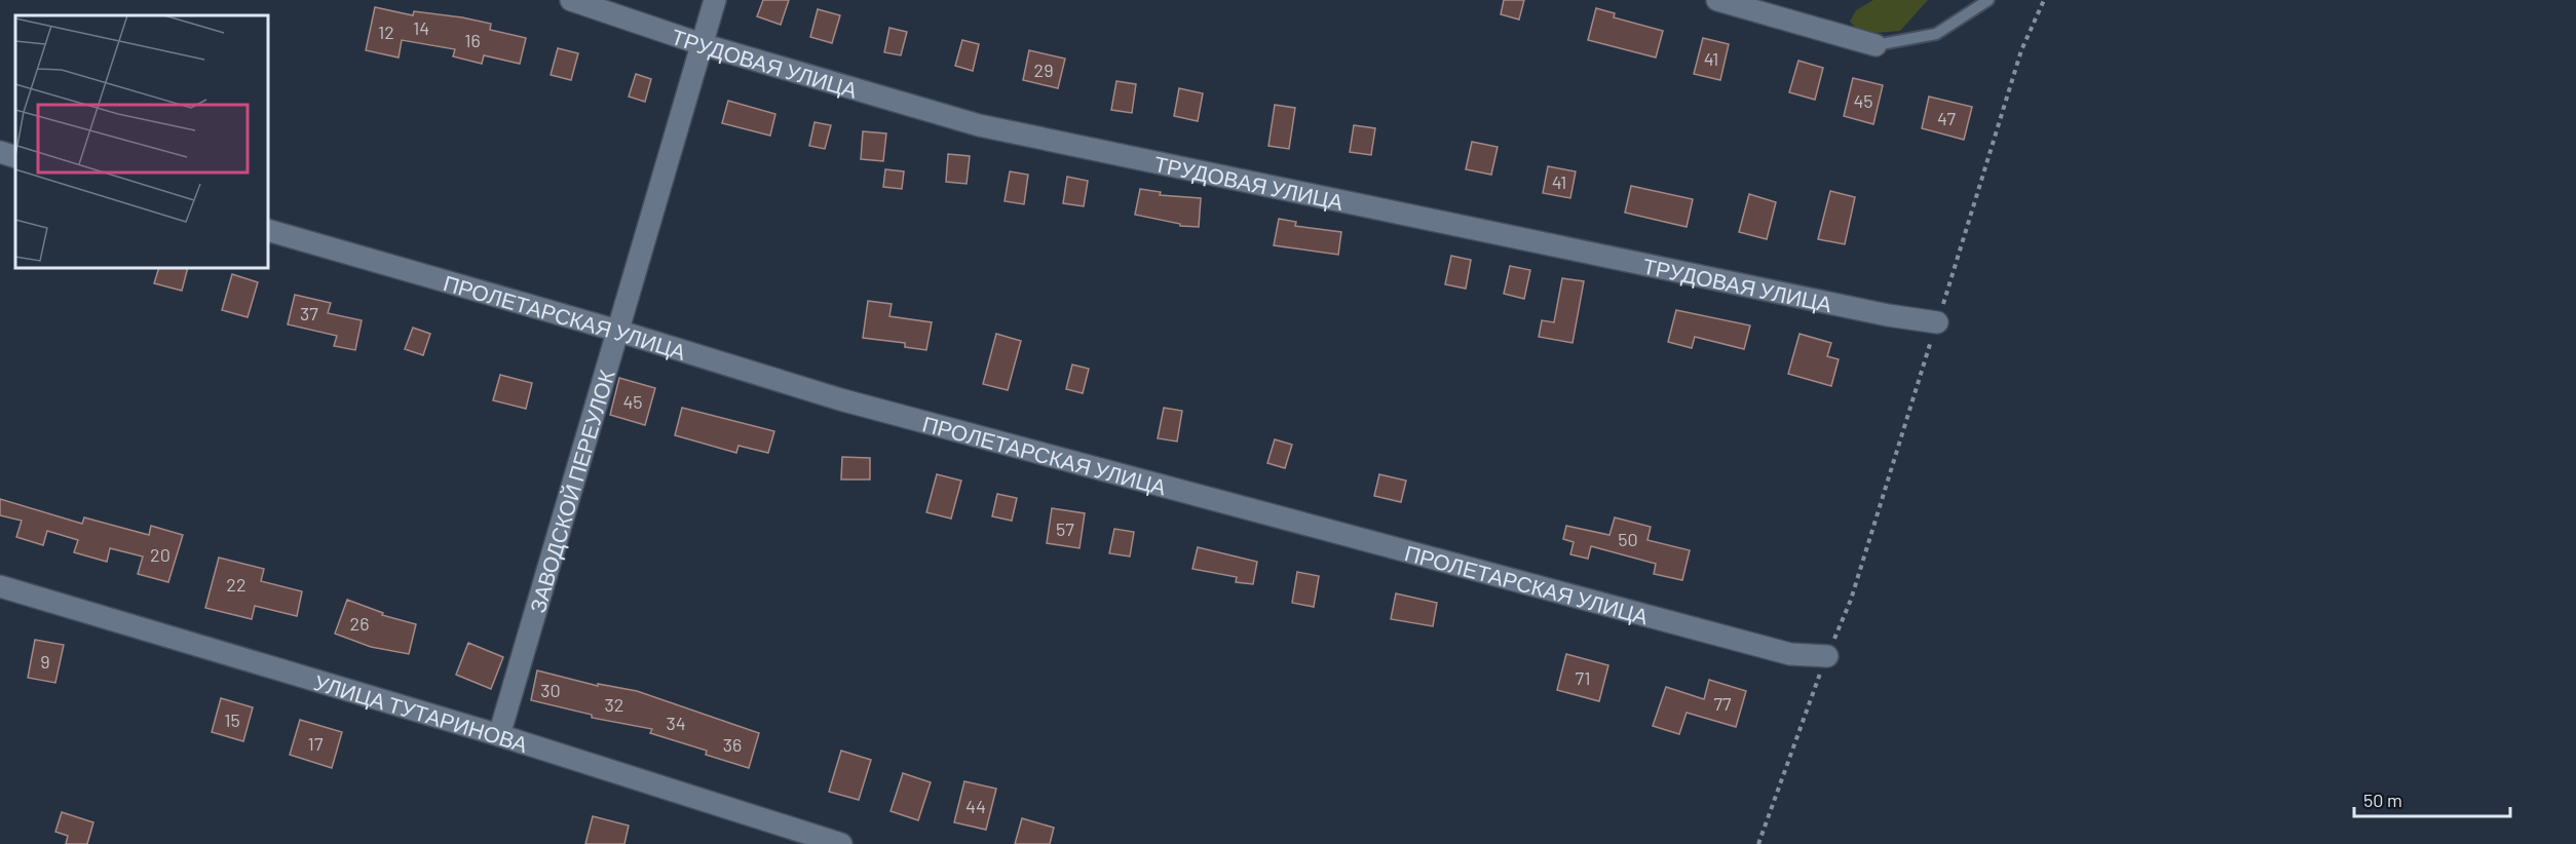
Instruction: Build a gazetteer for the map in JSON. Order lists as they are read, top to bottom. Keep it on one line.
{"streets":{"street":["ТРУДОВАЯ УЛИЦА","ПРОЛЕТАРСКАЯ УЛИЦА","ЗАВОДСКОЙ ПЕРЕУЛОК","УЛИЦА ТУТАРИНОВА"]},"crossings":[["ТРУДОВАЯ УЛИЦА","ЗАВОДСКОЙ ПЕРЕУЛОК"],["ПРОЛЕТАРСКАЯ УЛИЦА","ЗАВОДСКОЙ ПЕРЕУЛОК"],["ЗАВОДСКОЙ ПЕРЕУЛОК","УЛИЦА ТУТАРИНОВА"]],"house_numbers":["14","12","16","41","29","45","47","41","37","45","57","50","20","22","26","9","71","30","77","32","15","34","17","36","44"],"scale_bar":"50 m"}
